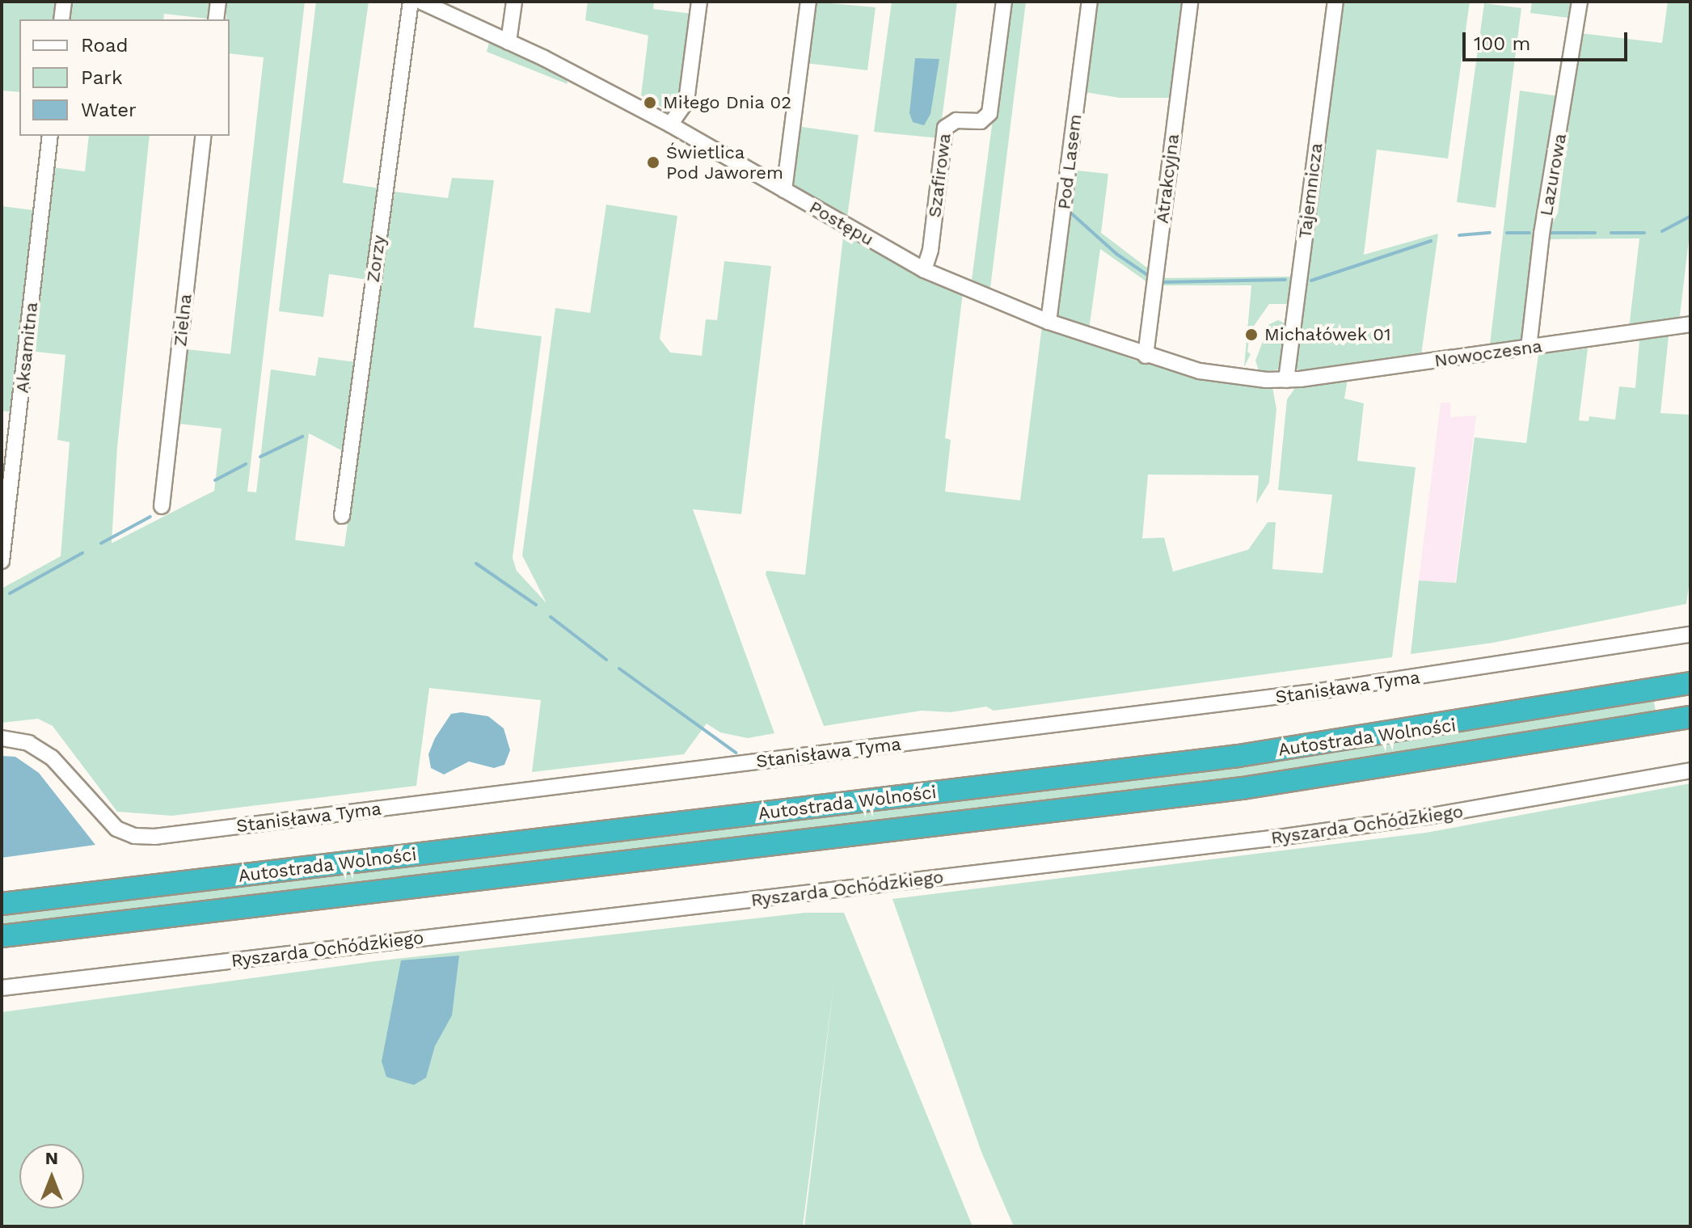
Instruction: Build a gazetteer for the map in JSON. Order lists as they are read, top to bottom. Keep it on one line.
{"streets":{"highway":["Autostrada Wolności"],"street":["Pod Lasem","Lazurowa","Szafirowa","Atrakcyjna","Tajemnicza","Postępu","Zorzy","Zielna","Aksamitna","Nowoczesna","Stanisława Tyma","Ryszarda Ochódzkiego"]},"crossings":[["Pod Lasem","Postępu"],["Lazurowa","Nowoczesna"],["Szafirowa","Postępu"],["Atrakcyjna","Postępu"],["Tajemnicza","Postępu"],["Tajemnicza","Nowoczesna"],["Postępu","Nowoczesna"]],"places":["Miłego Dnia 02","Świetlica Pod Jaworem","Michałówek 01"],"legend":["Road","Park","Water"],"scale_bar":"100 m","north":"top"}
